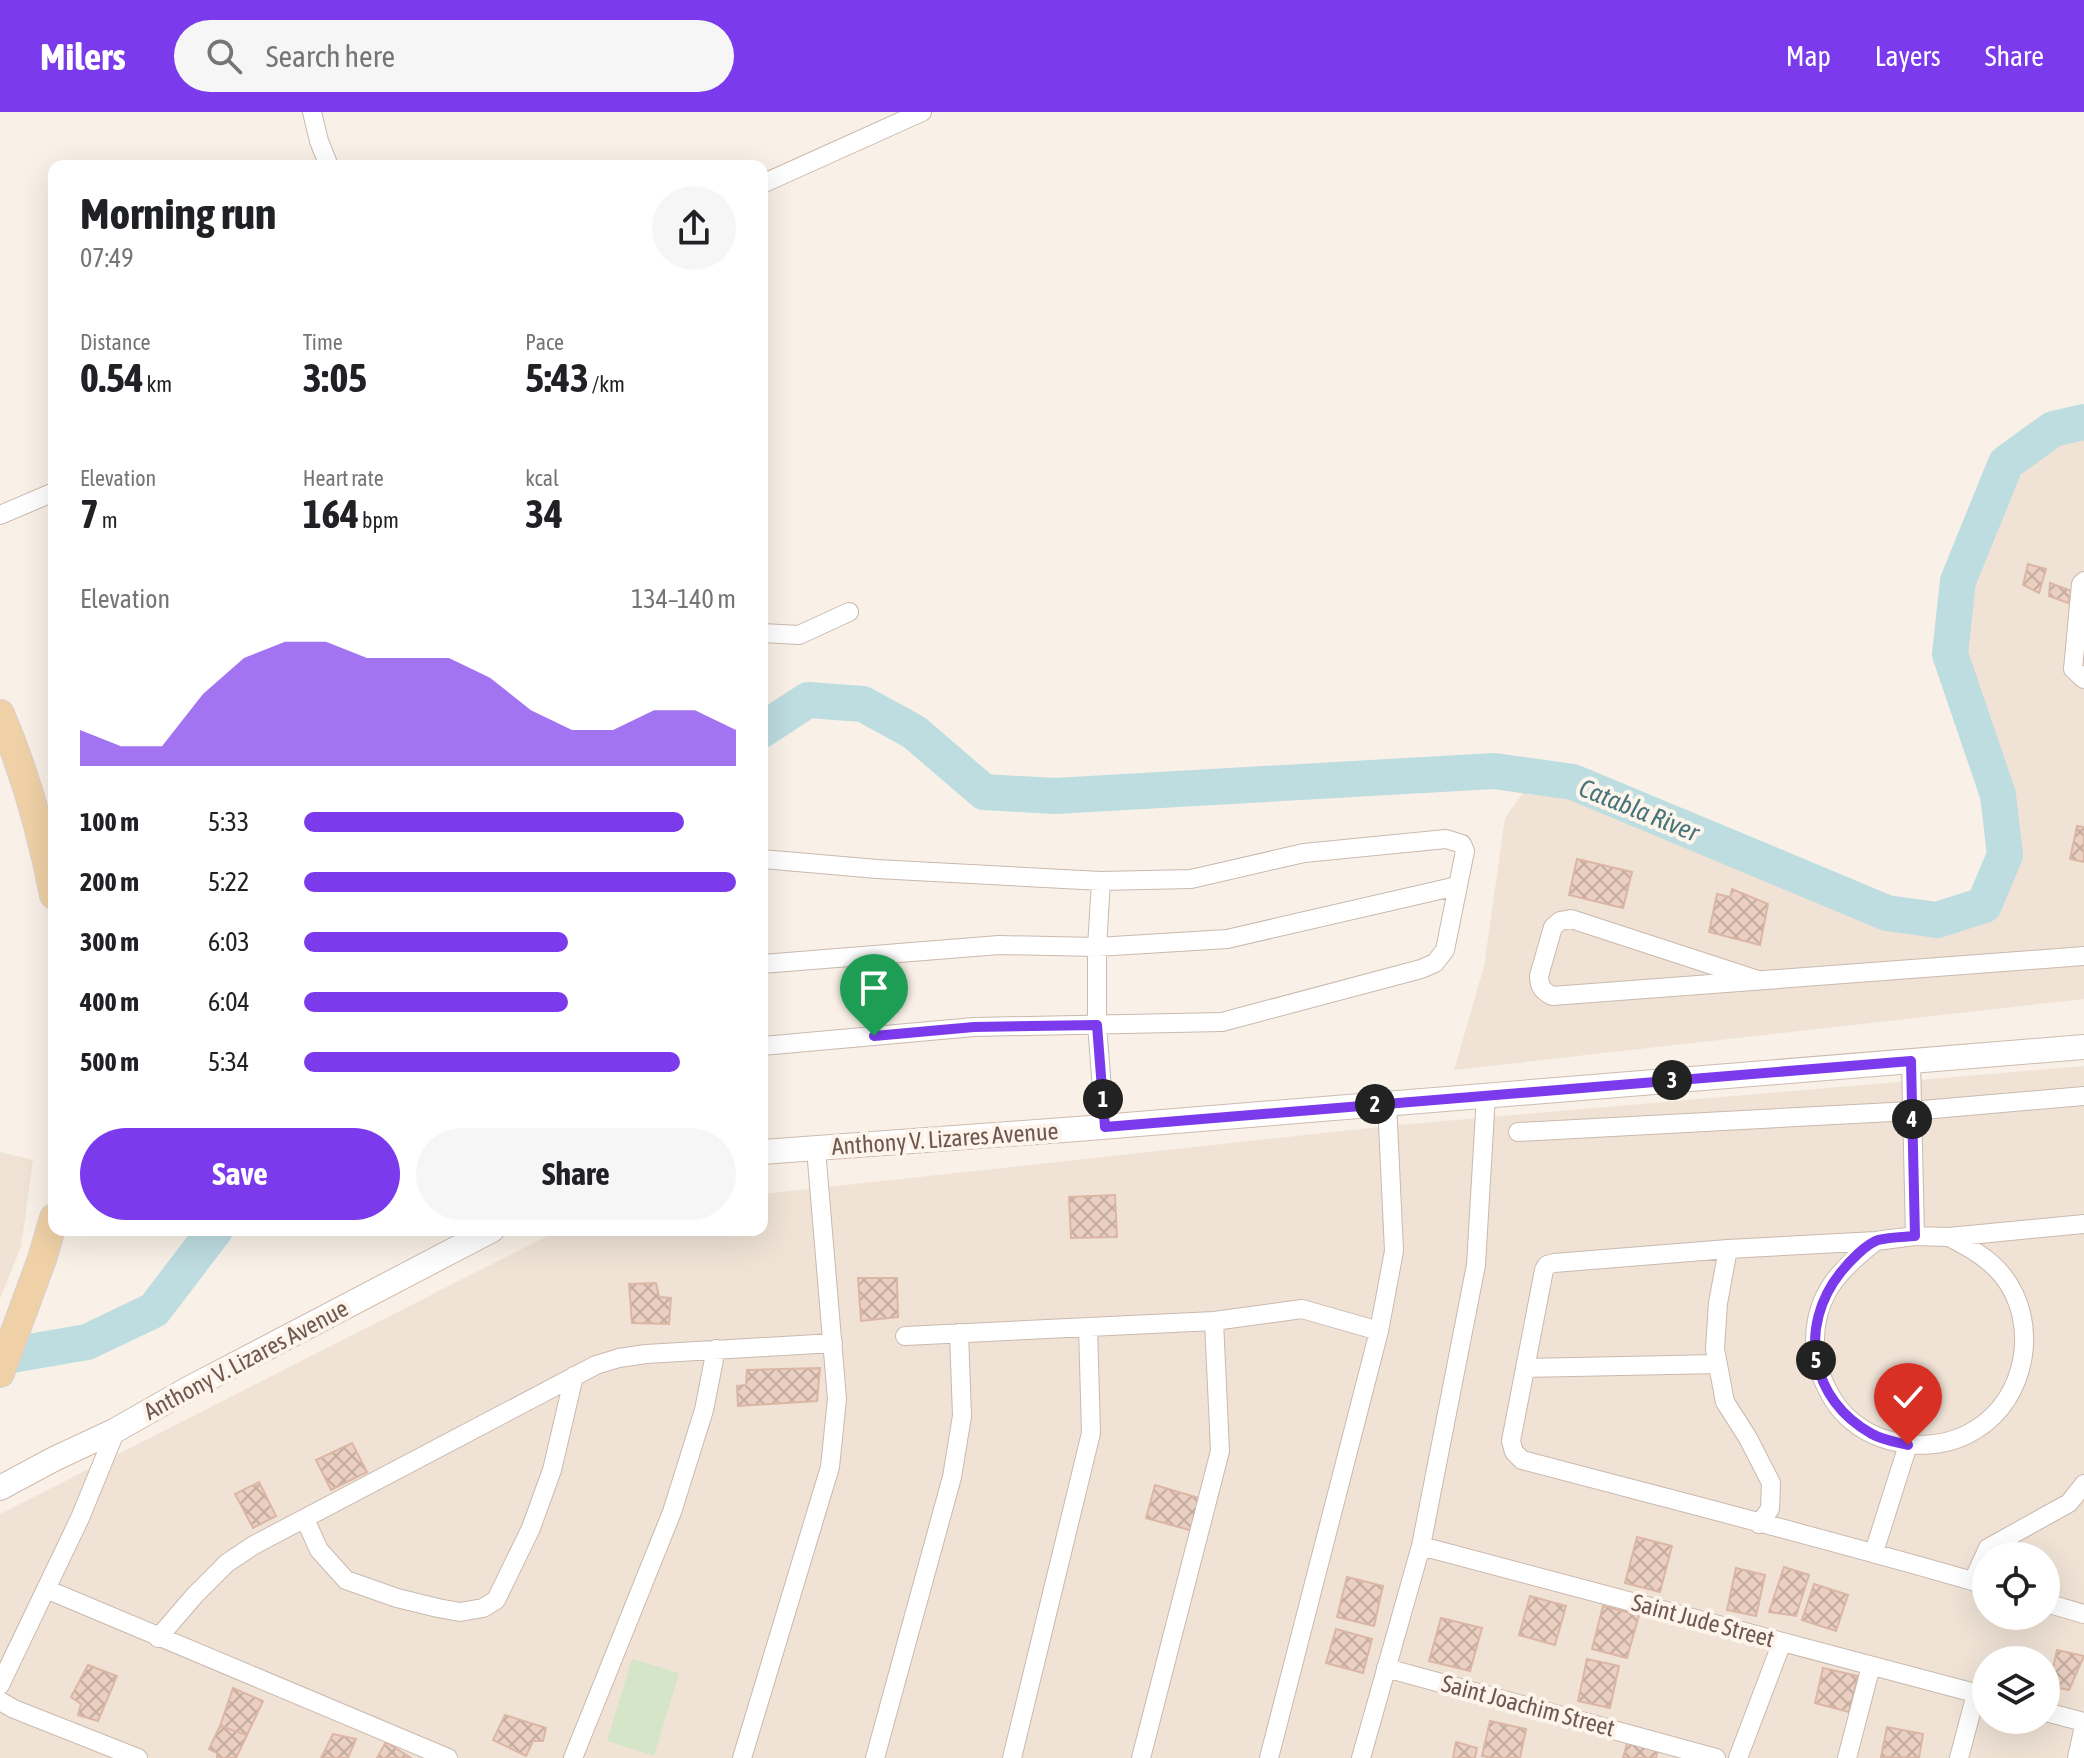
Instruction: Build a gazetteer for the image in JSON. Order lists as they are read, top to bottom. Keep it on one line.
{"streets":{"main road":["Anthony V. Lizares Avenue"],"street":["Saint Jude Street","Saint Joachim Street"]},"water":["Catabla River"],"page":{"header":"Milers","search":"Search here","nav":["Map","Layers","Share"],"heading":["Morning run","07:49"],"stats":[["Distance","0.54 km"],["Time","3:05"],["Pace","5:43 /km"],["Elevation","7 m"],["Heart rate","164 bpm"],["kcal","34"]],"chart":["Elevation","134–140 m"],"list":[{"name":"100 m","note":"5:33"},{"name":"200 m","note":"5:22"},{"name":"300 m","note":"6:03"},{"name":"400 m","note":"6:04"},{"name":"500 m","note":"5:34"}],"pins":["3","1","2","4","5"],"buttons":["Save","Share"]}}
